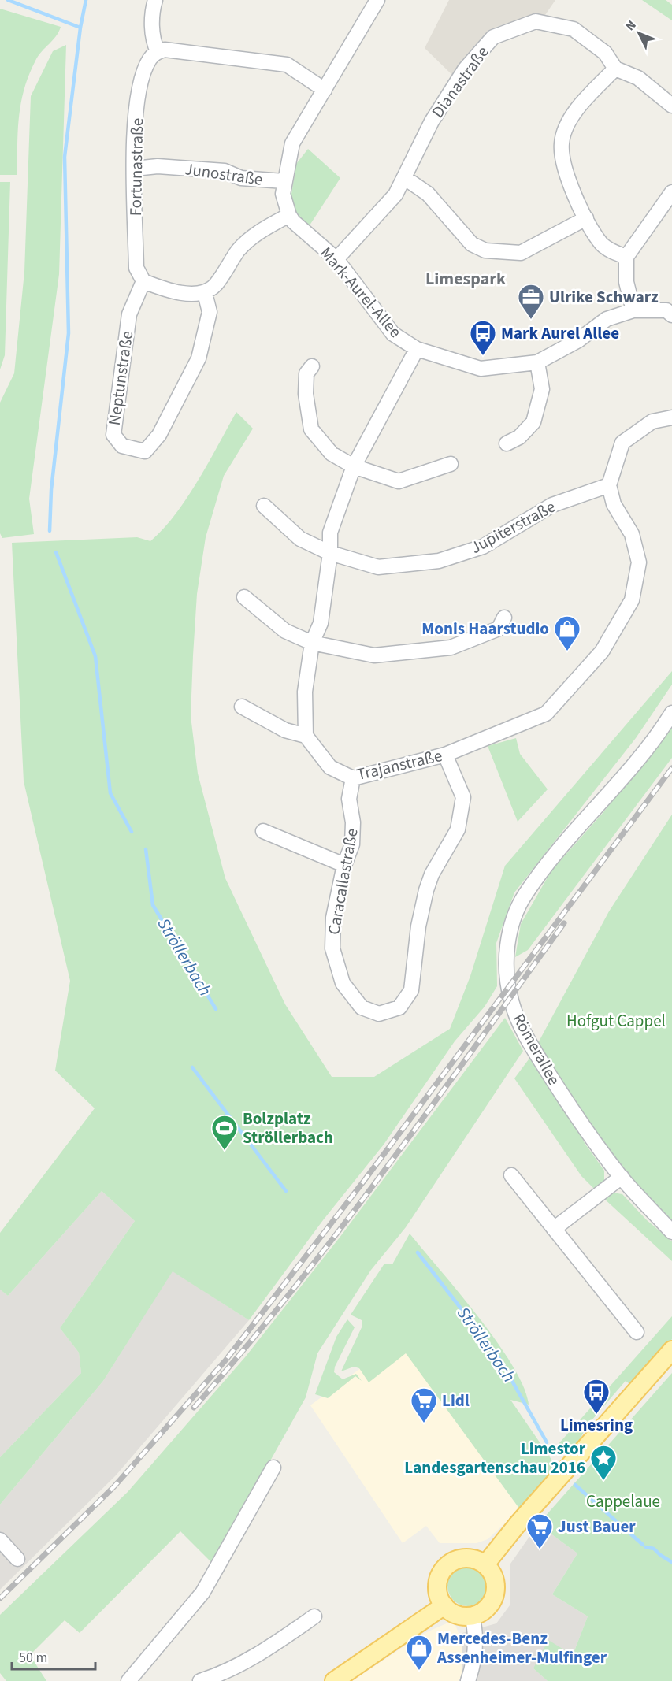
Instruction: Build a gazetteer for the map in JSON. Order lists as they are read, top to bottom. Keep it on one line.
{"streets":{"street":["Dianastraße","Fortunastraße","Junostraße","Mark-Aurel-Allee","Neptunstraße","Jupiterstraße","Trajanstraße","Caracallastraße","Römerallee"]},"crossings":[["Dianastraße","Mark-Aurel-Allee"],["Fortunastraße","Junostraße"],["Fortunastraße","Neptunstraße"],["Junostraße","Mark-Aurel-Allee"],["Jupiterstraße","Trajanstraße"],["Trajanstraße","Caracallastraße"]],"districts":["Limespark"],"water":["Ströllerbach"],"parks":["Hofgut Cappel","Cappelaue"],"places":{"office":["Ulrike Schwarz"],"bus stop":["Mark Aurel Allee","Limesring"],"shop":["Monis Haarstudio","Mercedes-Benz Assenheimer-Mulfinger"],"sports":["Bolzplatz Ströllerbach"],"supermarket":["Lidl","Just Bauer"],"place":["Limestor Landesgartenschau 2016"]},"scale_bar":"50 m","north":"top left"}
